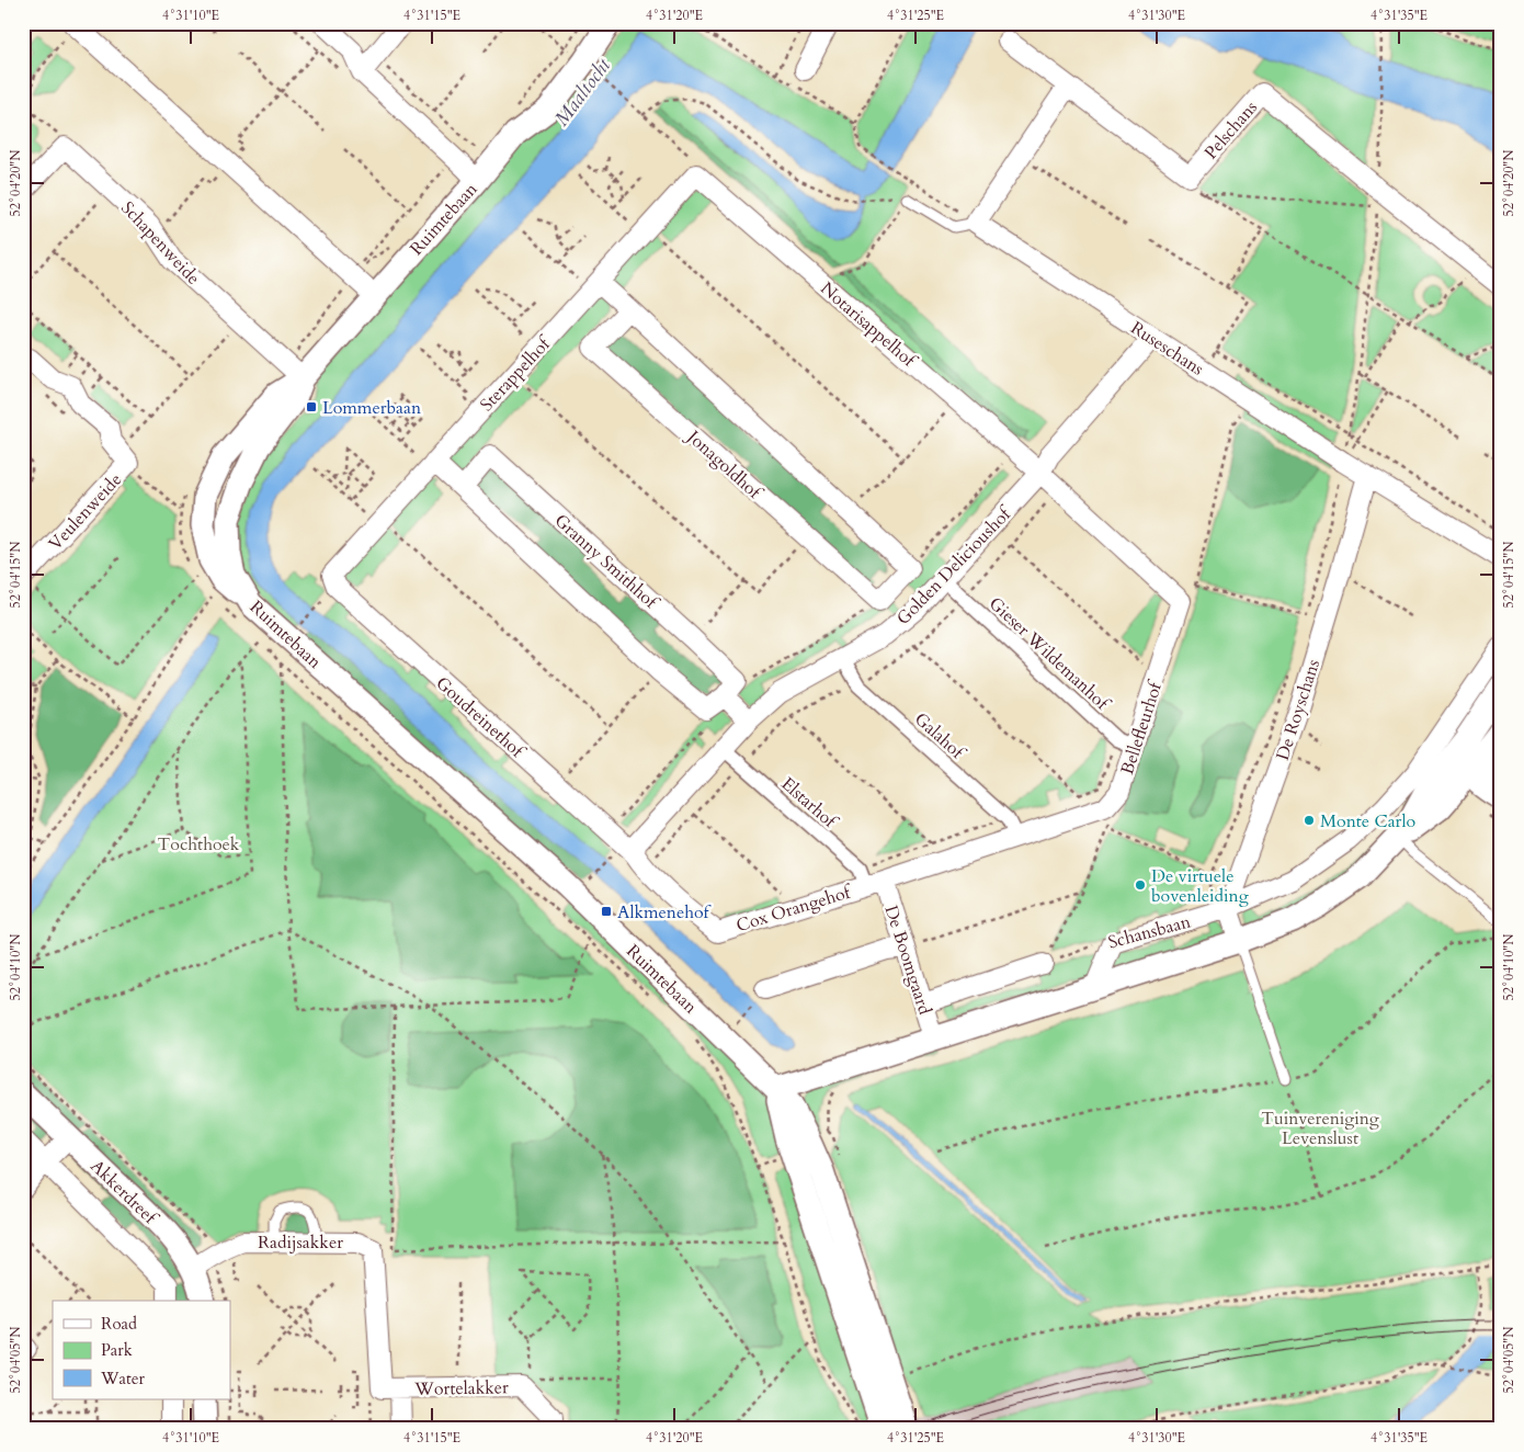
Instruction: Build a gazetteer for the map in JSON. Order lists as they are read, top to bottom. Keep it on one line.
{"streets":{"street":["Pelschans","Ruimtebaan","Schapenweide","Notarisappelhof","Ruseschans","Sterappelhof","Jonagoldhof","Veulenweide","Granny Smithhof","Golden Delicioushof","Gieser Wildemanhof","De Royschans","Goudreinethof","Bellefleurhof","Galahof","Elstarhof","Cox Orangehof","Schansbaan","De Boomgaard","Akkerdreef","Radijsakker","Wortelakker"]},"crossings":[["Ruimtebaan","Schapenweide"],["Ruimtebaan","Schansbaan"],["Notarisappelhof","Sterappelhof"],["Notarisappelhof","Golden Delicioushof"],["Ruseschans","Golden Delicioushof"],["Ruseschans","De Royschans"],["Sterappelhof","Goudreinethof"],["Golden Delicioushof","Gieser Wildemanhof"],["Golden Delicioushof","Goudreinethof"],["Golden Delicioushof","Galahof"],["Golden Delicioushof","Elstarhof"],["Golden Delicioushof","Cox Orangehof"],["Gieser Wildemanhof","Bellefleurhof"],["De Royschans","Schansbaan"],["Goudreinethof","Cox Orangehof"],["Elstarhof","Cox Orangehof"],["Elstarhof","De Boomgaard"],["Cox Orangehof","De Boomgaard"],["Schansbaan","De Boomgaard"],["Akkerdreef","Radijsakker"],["Radijsakker","Wortelakker"]],"water":["Maaltocht"],"parks":["Tochthoek","Tuinvereniging Levenslust"],"places":{"transit":["Lommerbaan","Alkmenehof"],"other":["Monte Carlo","De virtuele bovenleiding"]},"legend":["Road","Park","Water"],"coordinates":["4°31'10\"E","4°31'15\"E","4°31'20\"E","4°31'25\"E","4°31'30\"E","4°31'35\"E","52°04'20\"N","52°04'15\"N","52°04'10\"N","52°04'05\"N"]}
